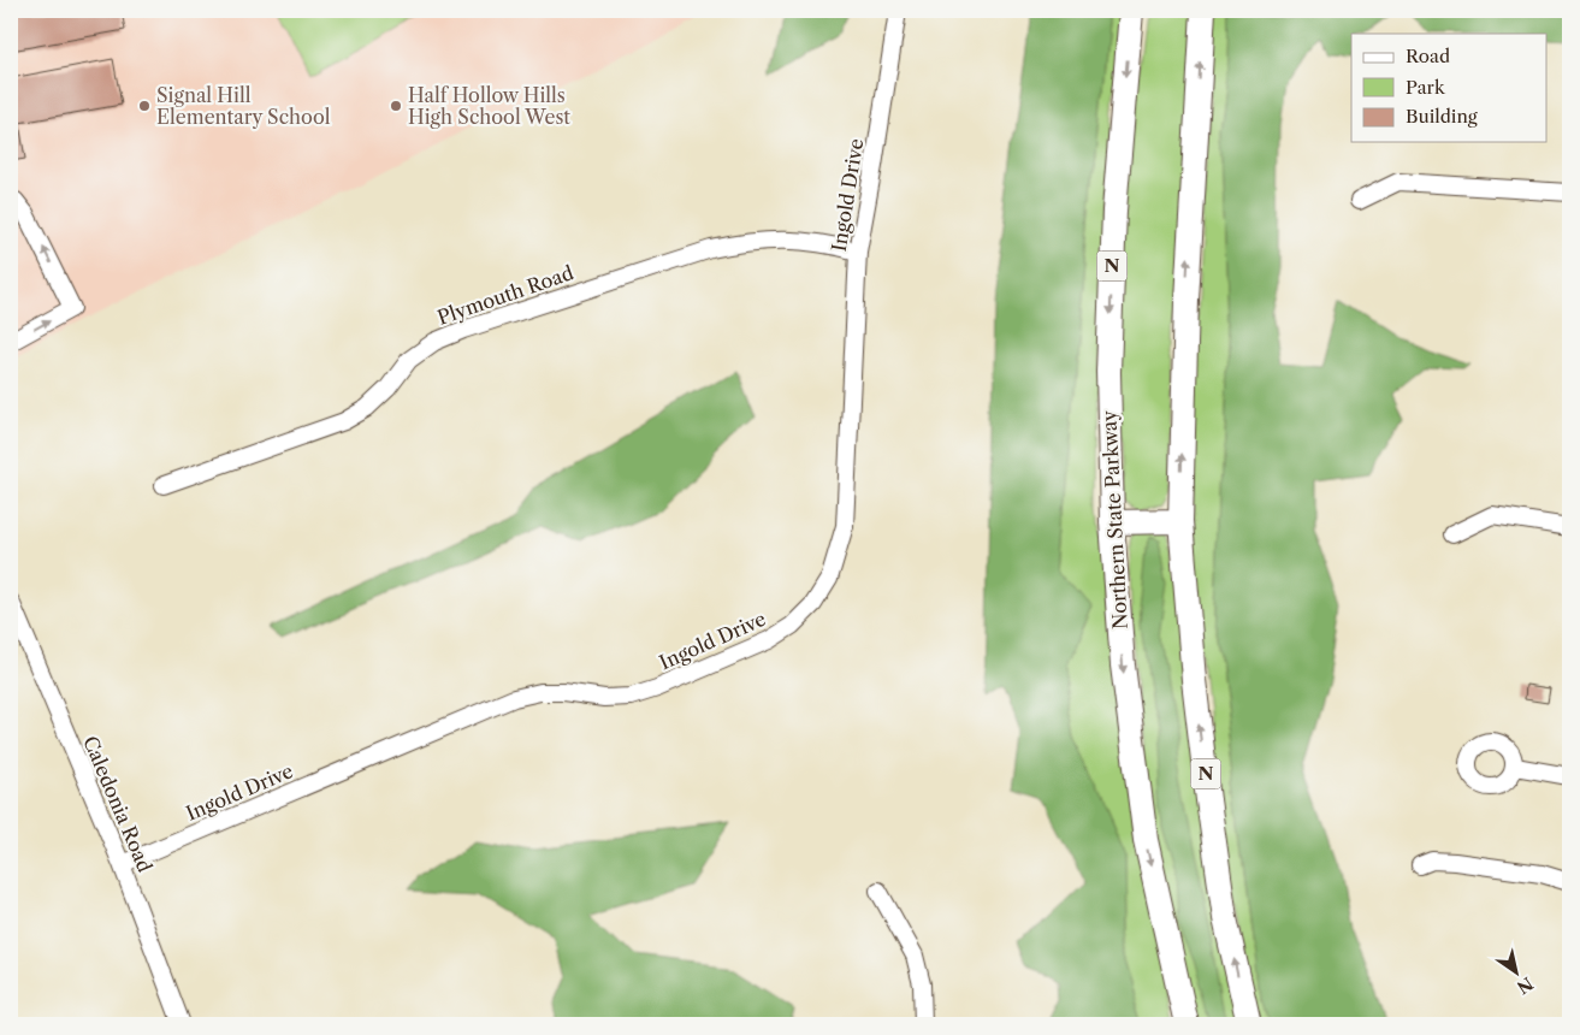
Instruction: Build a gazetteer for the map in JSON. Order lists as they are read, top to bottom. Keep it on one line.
{"streets":{"highway":["N","Northern State Parkway"],"street":["Ingold Drive","Plymouth Road","Caledonia Road"]},"crossings":[["Ingold Drive","Plymouth Road"],["Ingold Drive","Caledonia Road"]],"places":["Signal Hill Elementary School","Half Hollow Hills High School West"],"legend":["Road","Park","Building"],"north":"bottom right"}
